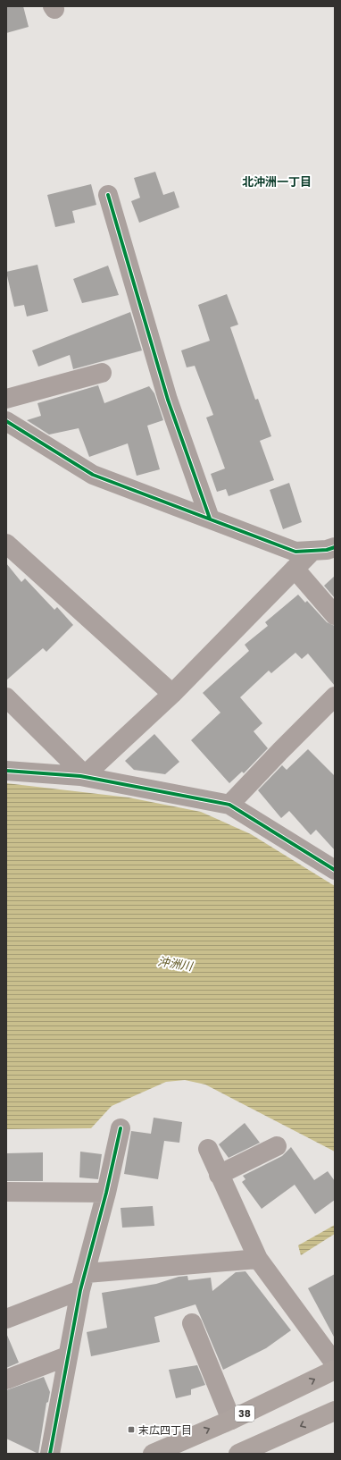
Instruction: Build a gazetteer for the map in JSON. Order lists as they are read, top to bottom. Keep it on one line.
{"streets":{"main road":["38"]},"districts":["北沖洲一丁目"],"water":["沖洲川"],"places":{"transit":["末広四丁目"]}}
